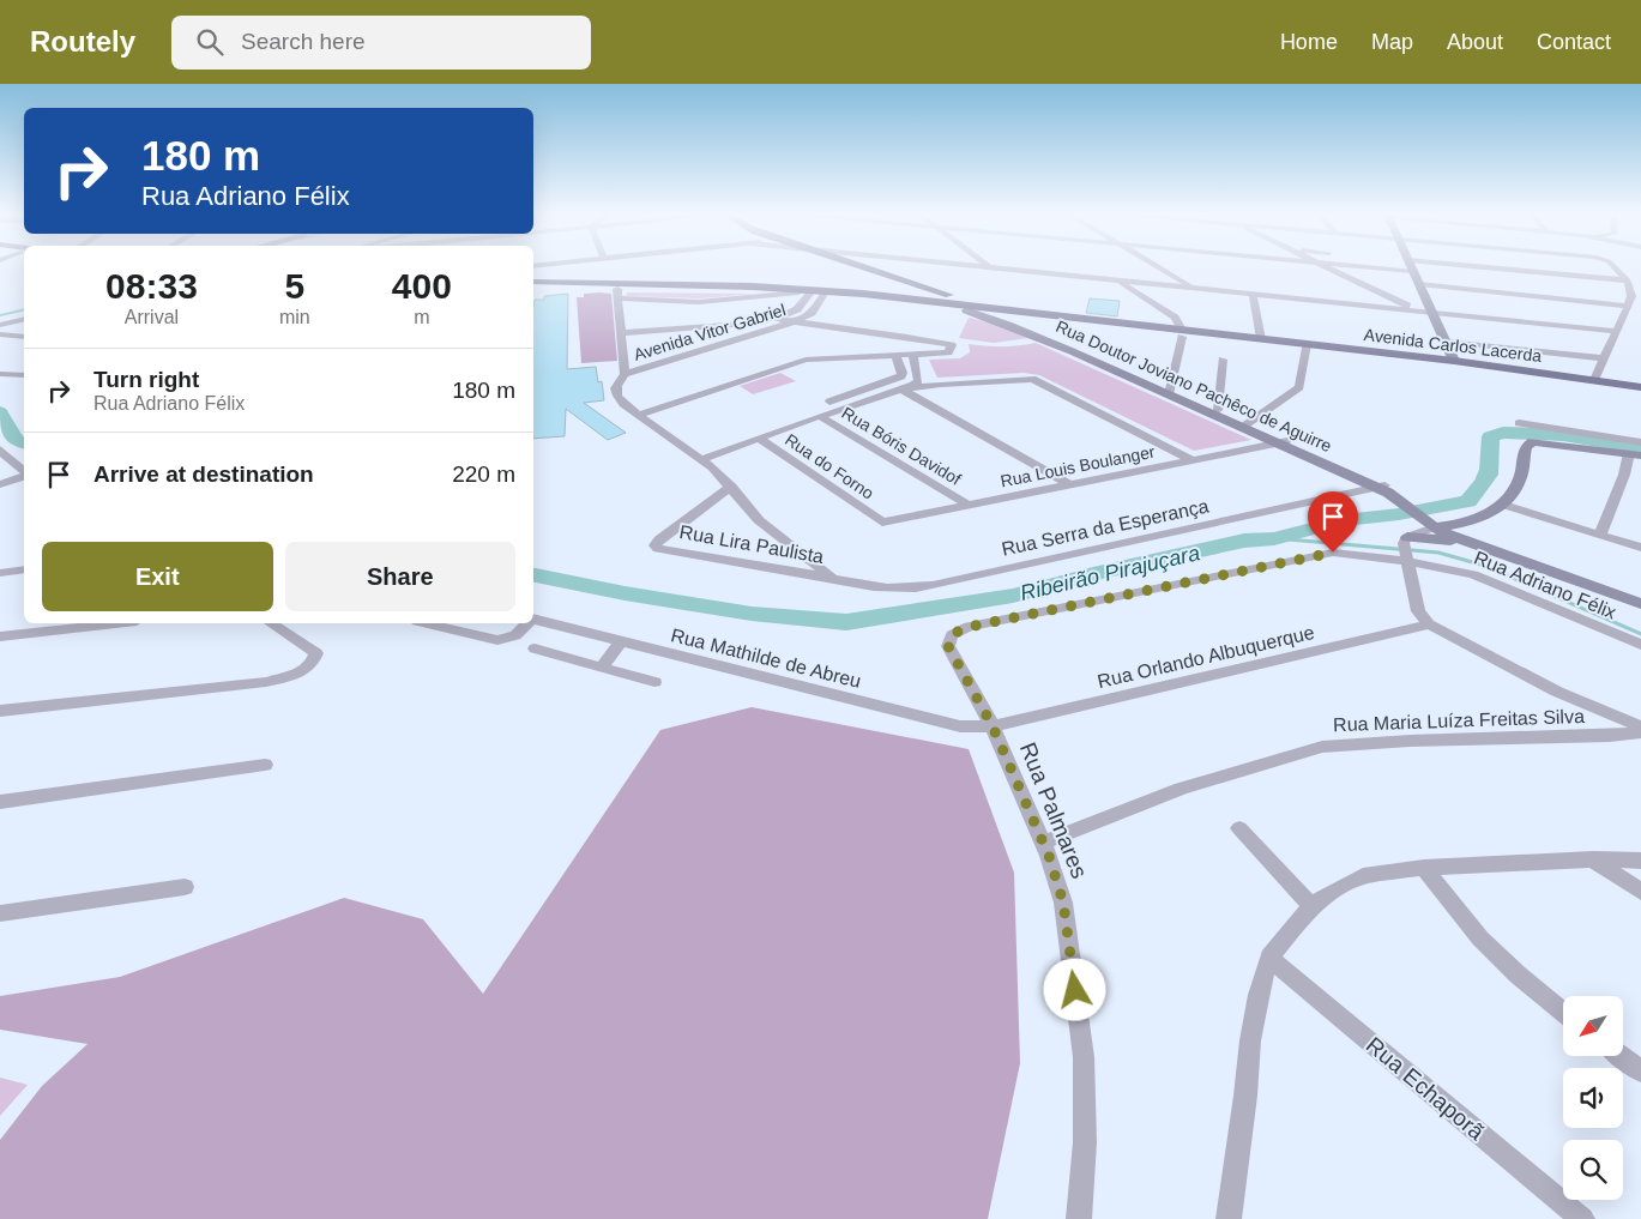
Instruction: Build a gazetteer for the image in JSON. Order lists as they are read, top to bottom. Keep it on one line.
{"streets":{"main road":["Avenida Carlos Lacerda","Rua Doutor Joviano Pachêco de Aguirre"],"street":["Avenida Vitor Gabriel","Rua Bóris Davidof","Rua do Forno","Rua Louis Boulanger","Rua Serra da Esperança","Rua Lira Paulista","Rua Adriano Félix","Rua Orlando Albuquerque","Rua Mathilde de Abreu","Rua Maria Luíza Freitas Silva","Rua Palmares","Rua Echaporã"]},"crossings":[["Avenida Carlos Lacerda","Rua Doutor Joviano Pachêco de Aguirre"],["Rua Doutor Joviano Pachêco de Aguirre","Rua Louis Boulanger"],["Rua Doutor Joviano Pachêco de Aguirre","Rua Serra da Esperança"],["Rua Bóris Davidof","Rua Louis Boulanger"],["Rua do Forno","Rua Louis Boulanger"],["Rua Serra da Esperança","Rua Lira Paulista"],["Rua Adriano Félix","Rua Palmares"],["Rua Orlando Albuquerque","Rua Mathilde de Abreu"],["Rua Orlando Albuquerque","Rua Palmares"],["Rua Mathilde de Abreu","Rua Palmares"],["Rua Maria Luíza Freitas Silva","Rua Palmares"]],"water":["Ribeirão Pirajuçara"],"north":"bottom left","page":{"header":"Routely","search":"Search here","nav":["Home","Map","About","Contact"],"turn":["180 m","Rua Adriano Félix"],"eta":["08:33","Arrival","5","min","400","m"],"list":[{"name":"Turn right","note":"Rua Adriano Félix","value":"180 m"},{"name":"Arrive at destination","value":"220 m"}],"buttons":["Exit","Share"]}}
